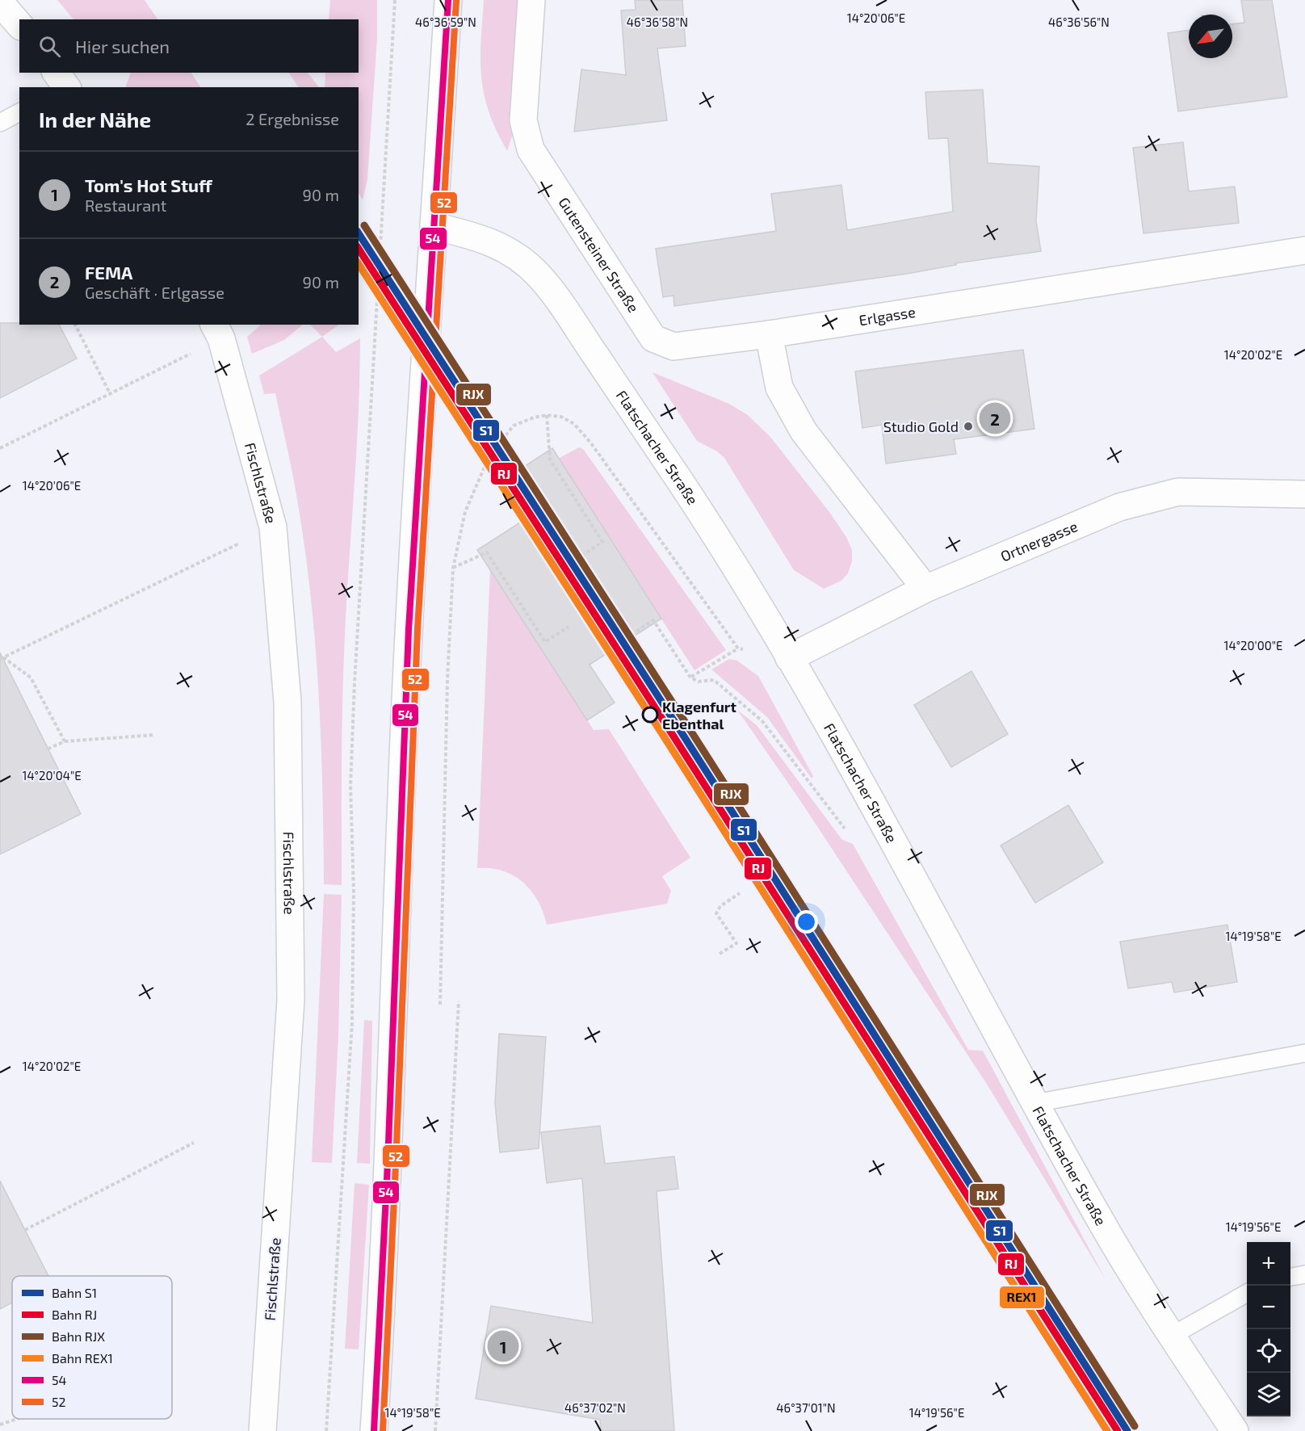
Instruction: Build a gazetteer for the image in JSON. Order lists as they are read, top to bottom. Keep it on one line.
{"streets":{"street":["Gutensteiner Straße","Erlgasse","Flatschacher Straße","Fischlstraße","Ortnergasse"]},"crossings":[["Gutensteiner Straße","Erlgasse"],["Flatschacher Straße","Ortnergasse"]],"places":["Studio Gold","Klagenfurt Ebenthal"],"lines":["transit line 54","transit line 52","rail line RJX","rail line S1","rail line RJ","rail line REX1"],"legend":["Bahn S1","Bahn RJ","Bahn RJX","Bahn REX1","54","52"],"north":"bottom left","page":{"search":"Hier suchen","heading":["In der Nähe","2 Ergebnisse"],"list":[{"mark":"1","name":"Tom's Hot Stuff","note":"Restaurant","value":"90 m"},{"mark":"2","name":"FEMA","note":"Geschäft · Erlgasse","value":"90 m"}],"pins":["2","1"],"map_buttons":["+","−"]},"coordinates":["14°20'06\"E","46°36'59\"N","46°36'56\"N","46°36'58\"N","14°20'02\"E","14°20'00\"E","14°20'04\"E","14°19'58\"E","14°19'56\"E","46°37'02\"N","46°37'01\"N"]}
